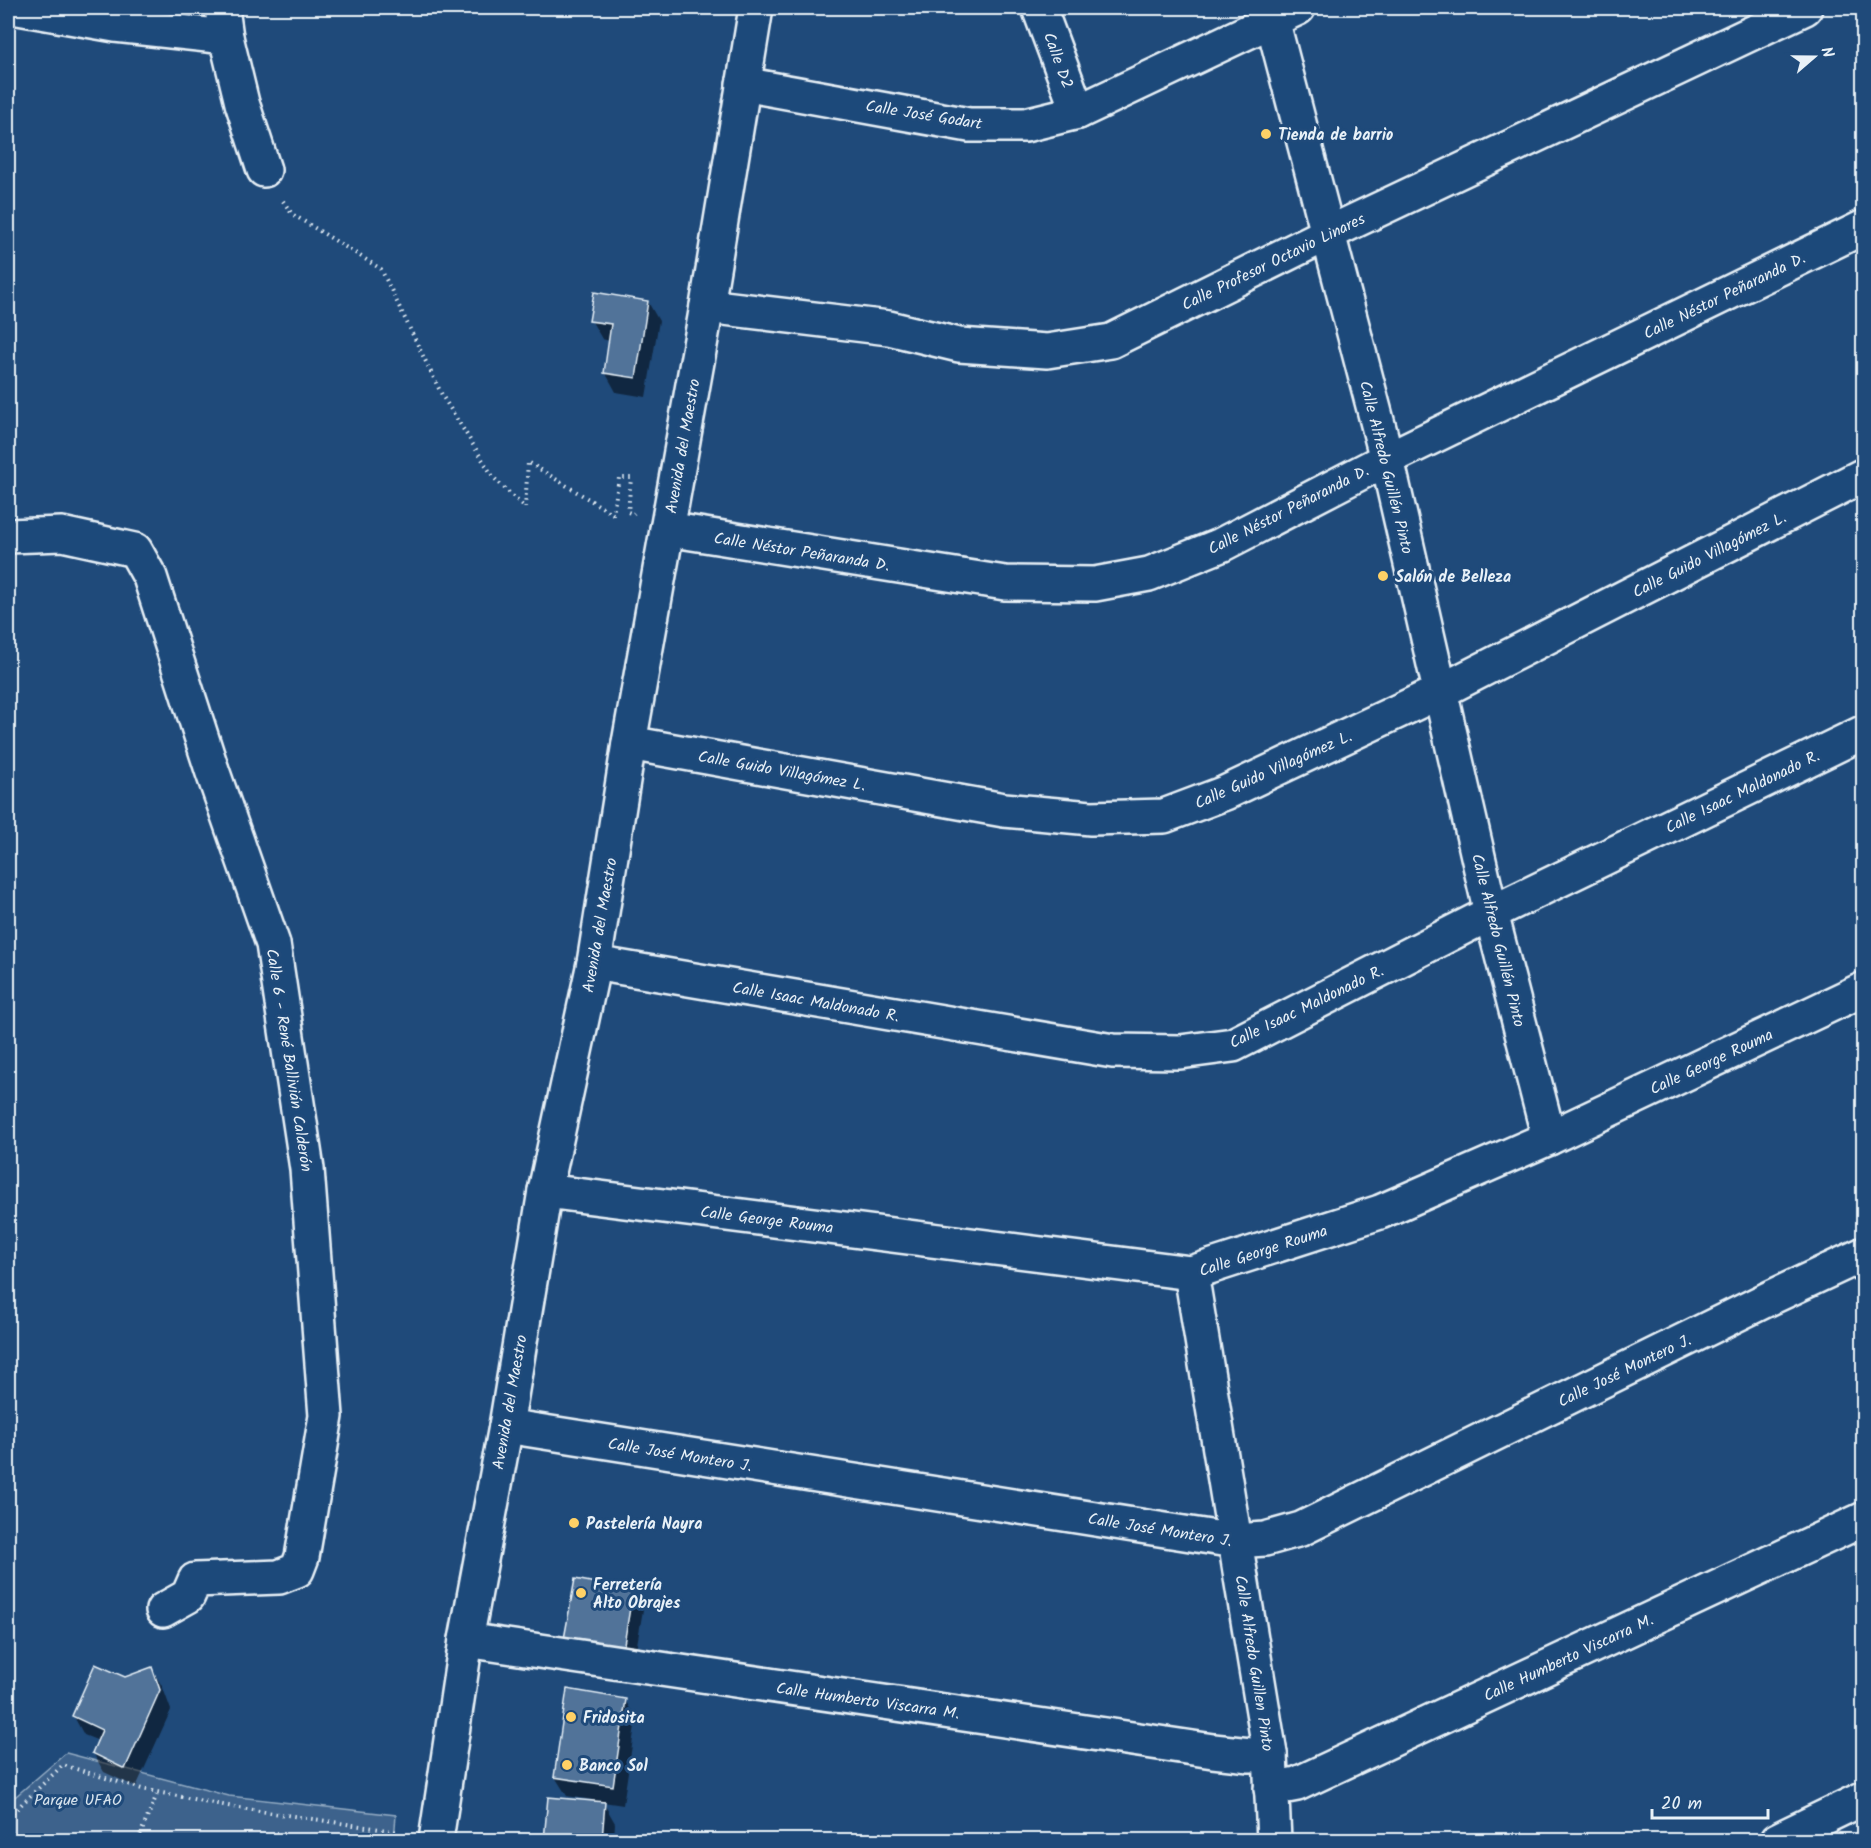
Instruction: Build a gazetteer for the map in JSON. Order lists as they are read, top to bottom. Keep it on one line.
{"streets":{"street":["Calle D2","Calle José Godart","Calle Profesor Octavio Linares","Calle Néstor Peñaranda D.","Avenida del Maestro","Calle Alfredo Guillén Pinto","Calle Guido Villagómez L.","Calle Isaac Maldonado R.","Calle 6 - René Ballivián Calderón","Calle George Rouma","Calle José Montero J.","Calle Humberto Viscarra M.","Calle Alfredo Guillen Pinto"]},"crossings":[["Calle D2","Calle José Godart"],["Calle José Godart","Avenida del Maestro"],["Calle José Godart","Calle Alfredo Guillén Pinto"],["Calle Profesor Octavio Linares","Avenida del Maestro"],["Calle Profesor Octavio Linares","Calle Alfredo Guillén Pinto"],["Calle Néstor Peñaranda D.","Avenida del Maestro"],["Calle Néstor Peñaranda D.","Calle Alfredo Guillén Pinto"],["Avenida del Maestro","Calle Guido Villagómez L."],["Avenida del Maestro","Calle Isaac Maldonado R."],["Avenida del Maestro","Calle George Rouma"],["Avenida del Maestro","Calle José Montero J."],["Avenida del Maestro","Calle Humberto Viscarra M."],["Calle Alfredo Guillén Pinto","Calle Guido Villagómez L."],["Calle Alfredo Guillén Pinto","Calle Isaac Maldonado R."],["Calle Alfredo Guillén Pinto","Calle George Rouma"],["Calle George Rouma","Calle Alfredo Guillen Pinto"],["Calle José Montero J.","Calle Alfredo Guillen Pinto"],["Calle Humberto Viscarra M.","Calle Alfredo Guillen Pinto"]],"parks":["Parque UFAO"],"places":["Tienda de barrio","Salón de Belleza","Pastelería Nayra","Ferretería Alto Obrajes","Fridosita","Banco Sol"],"scale_bar":"20 m","north":"right"}
